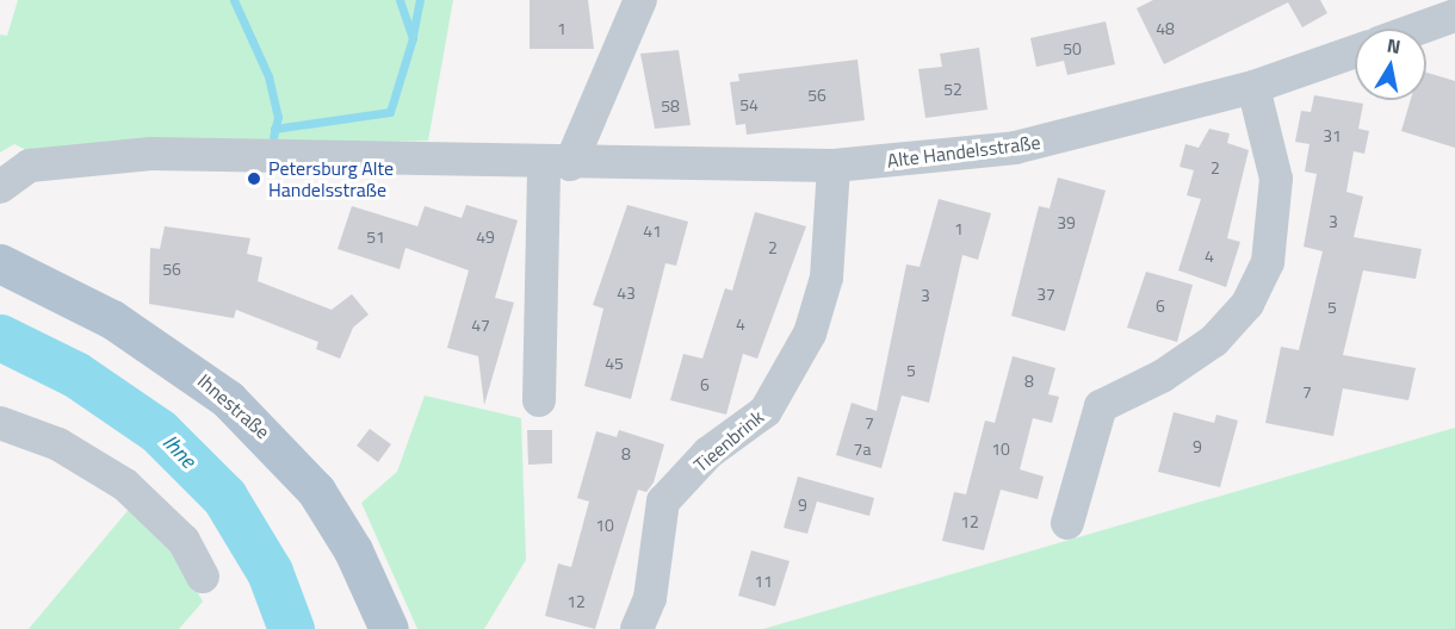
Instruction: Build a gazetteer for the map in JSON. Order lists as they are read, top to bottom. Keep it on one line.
{"streets":{"main road":["Ihnestraße"],"street":["Alte Handelsstraße","Tieenbrink"]},"crossings":[["Alte Handelsstraße","Tieenbrink"]],"water":["Ihne"],"places":["Petersburg Alte Handelsstraße"],"house_numbers":["1","48","50","52","56","54","58","31","2","3","39","1","41","51","49","2","4","56","43","37","3","6","5","4","47","45","5","8","6","7","7","9","7a","10","8","9","12","10","11","12"],"north":"top"}
